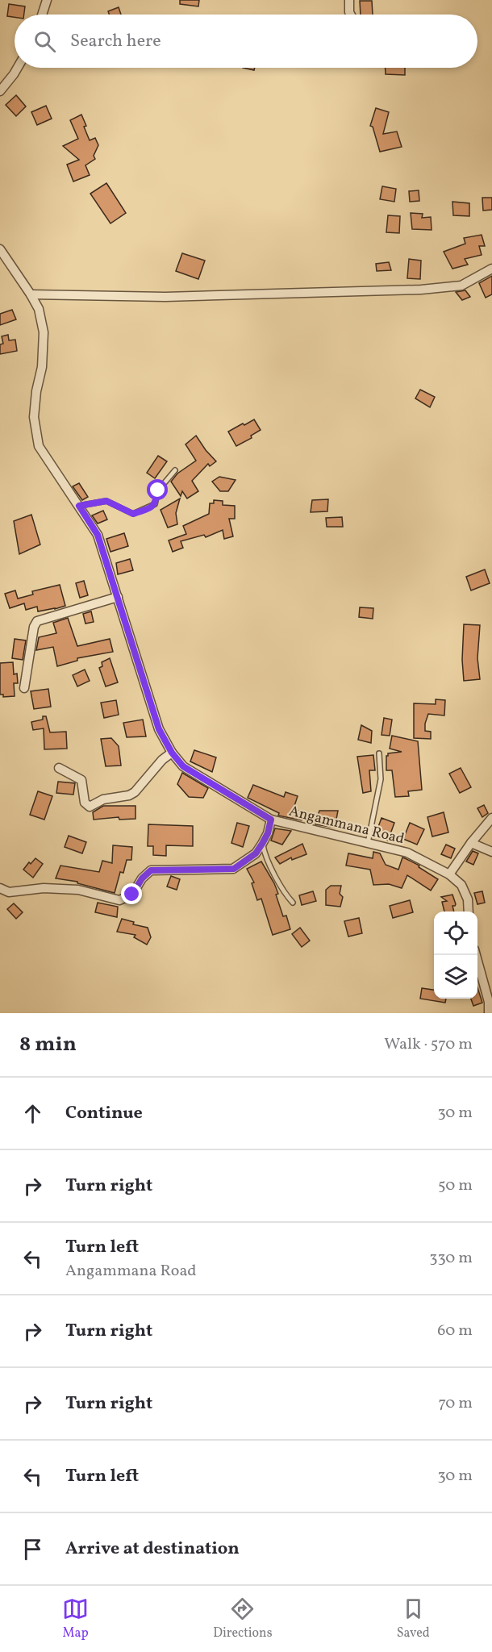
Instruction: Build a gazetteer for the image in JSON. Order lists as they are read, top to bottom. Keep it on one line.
{"streets":{"street":["Angammana Road"]},"page":{"search":"Search here","heading":["8 min","Walk · 570 m"],"list":[["Continue","30 m"],["Turn right","50 m"],["Turn left","Angammana Road","330 m"],["Turn right","60 m"],["Turn right","70 m"],["Turn left","30 m"],"Arrive at destination"],"nav":["Map","Directions","Saved"]}}
